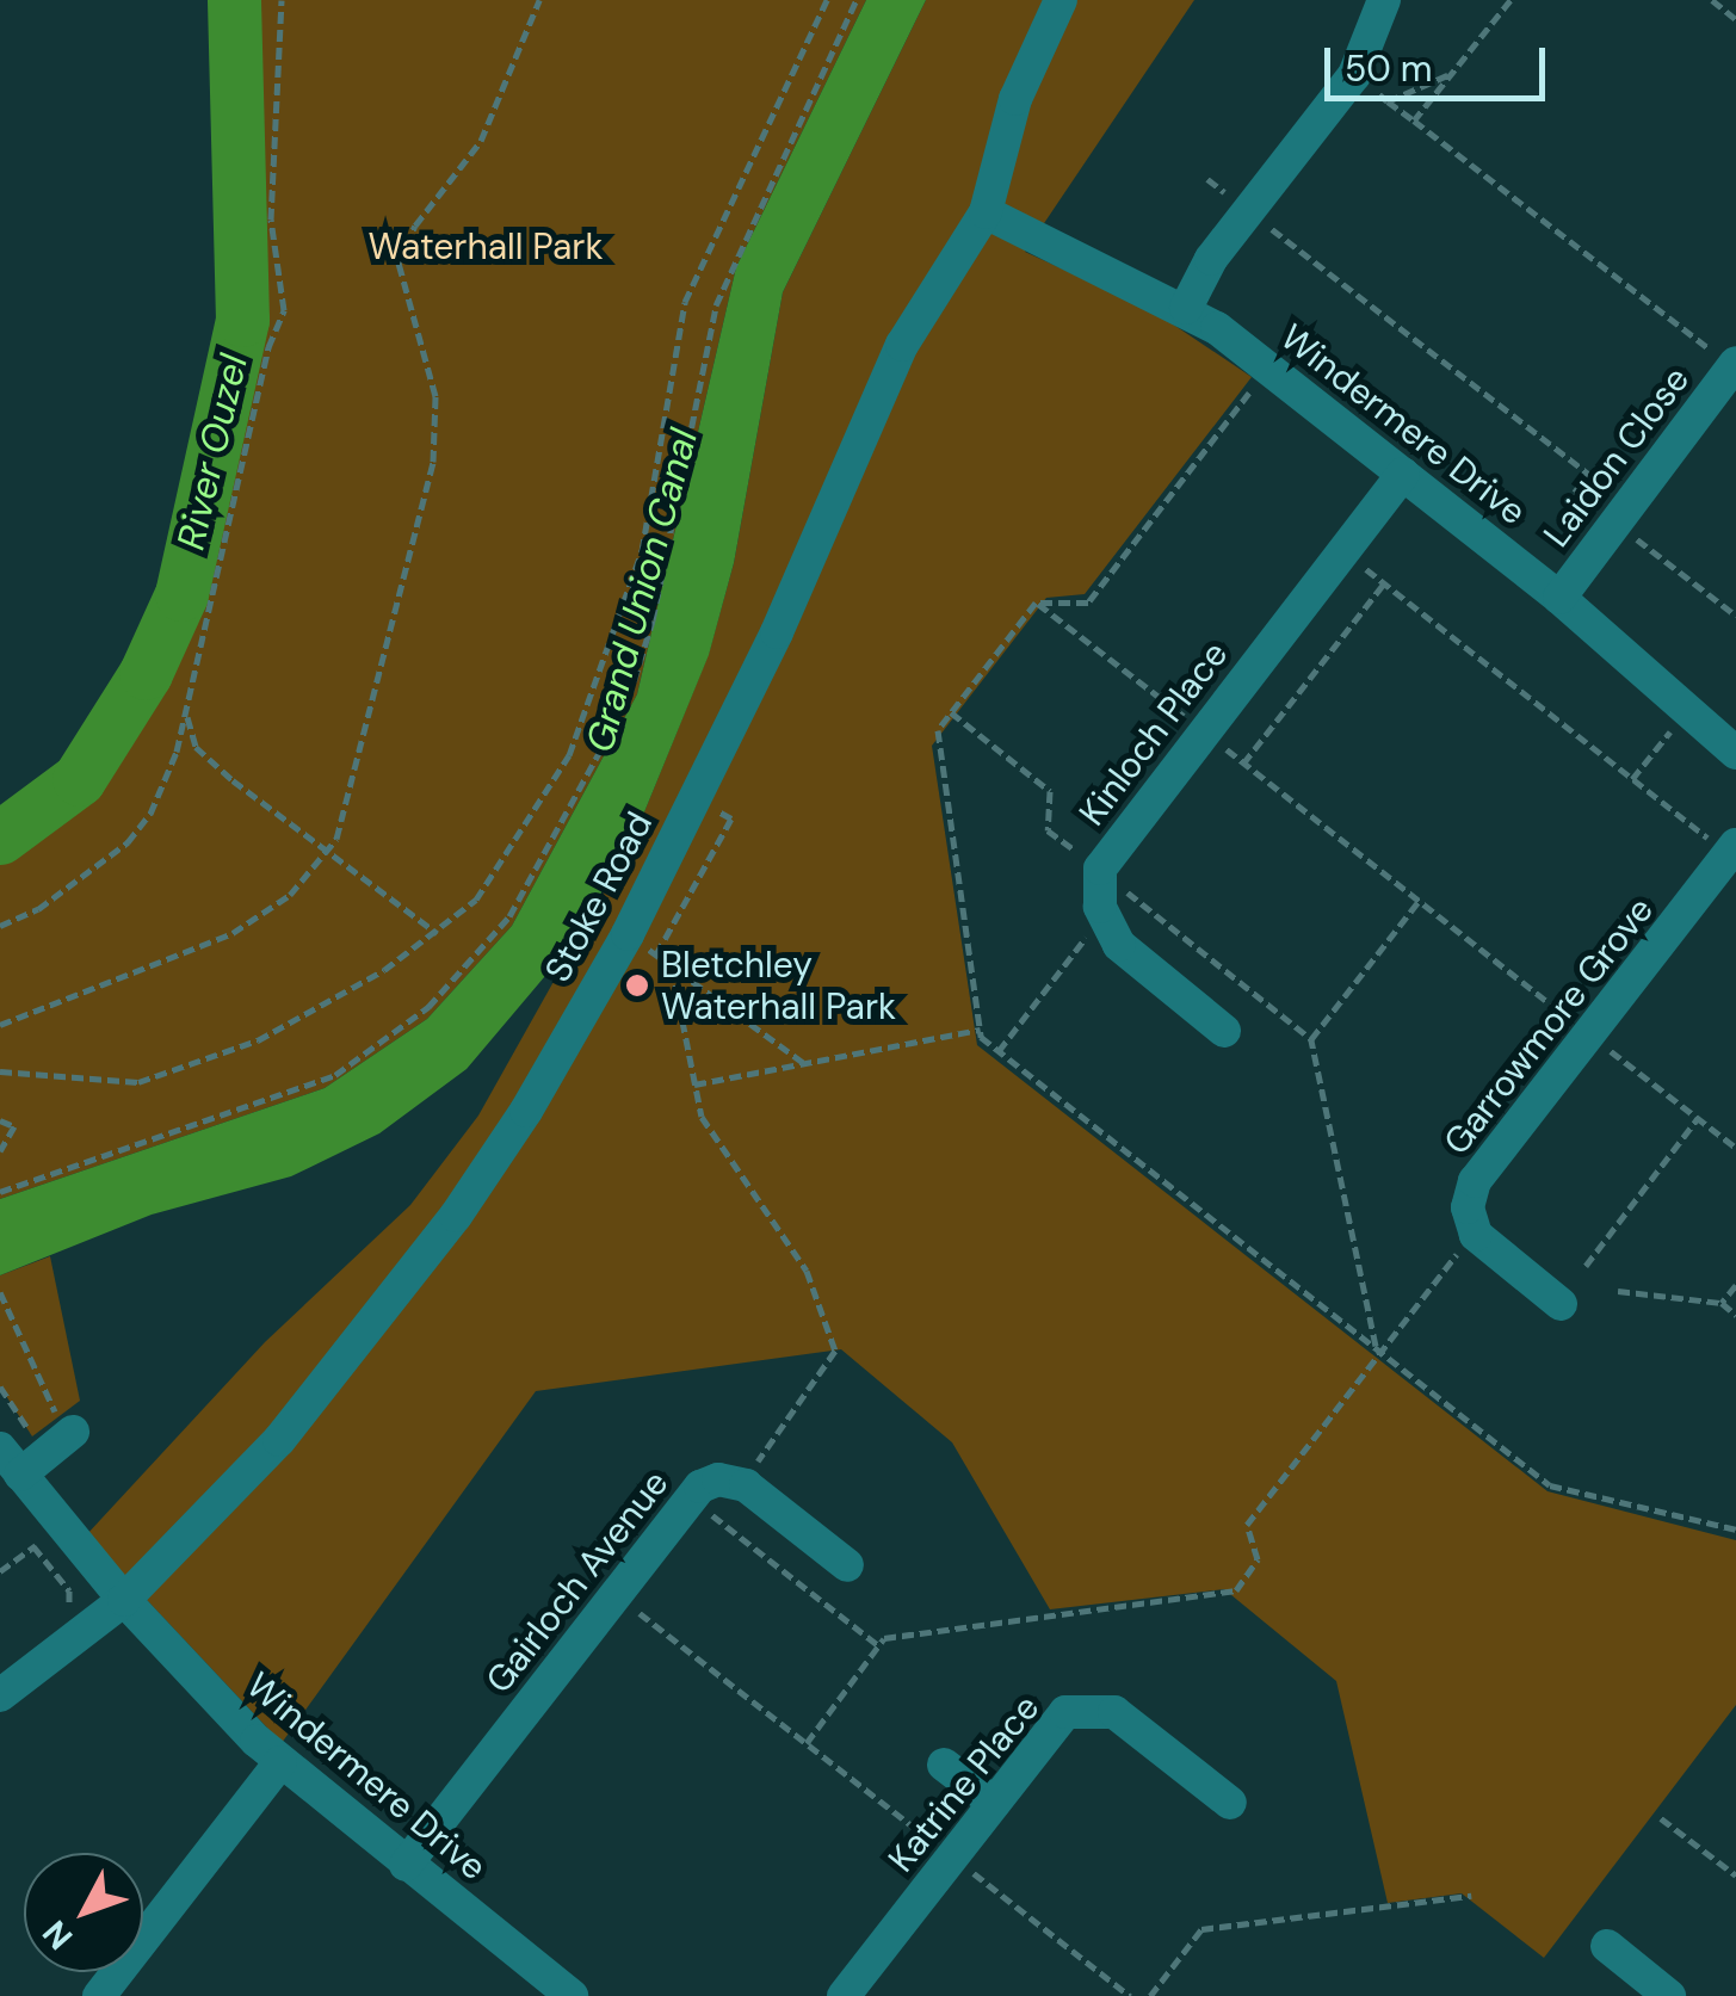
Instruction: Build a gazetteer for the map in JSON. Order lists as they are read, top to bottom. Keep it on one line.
{"streets":{"street":["Windermere Drive","Laidon Close","Kinloch Place","Stoke Road","Garrowmore Grove","Gairloch Avenue","Katrine Place"]},"crossings":[["Windermere Drive","Laidon Close"],["Windermere Drive","Kinloch Place"],["Windermere Drive","Stoke Road"],["Windermere Drive","Gairloch Avenue"]],"water":["River Ouzel","Grand Union Canal"],"parks":["Waterhall Park"],"places":["Bletchley Waterhall Park"],"scale_bar":"50 m","north":"bottom left"}
